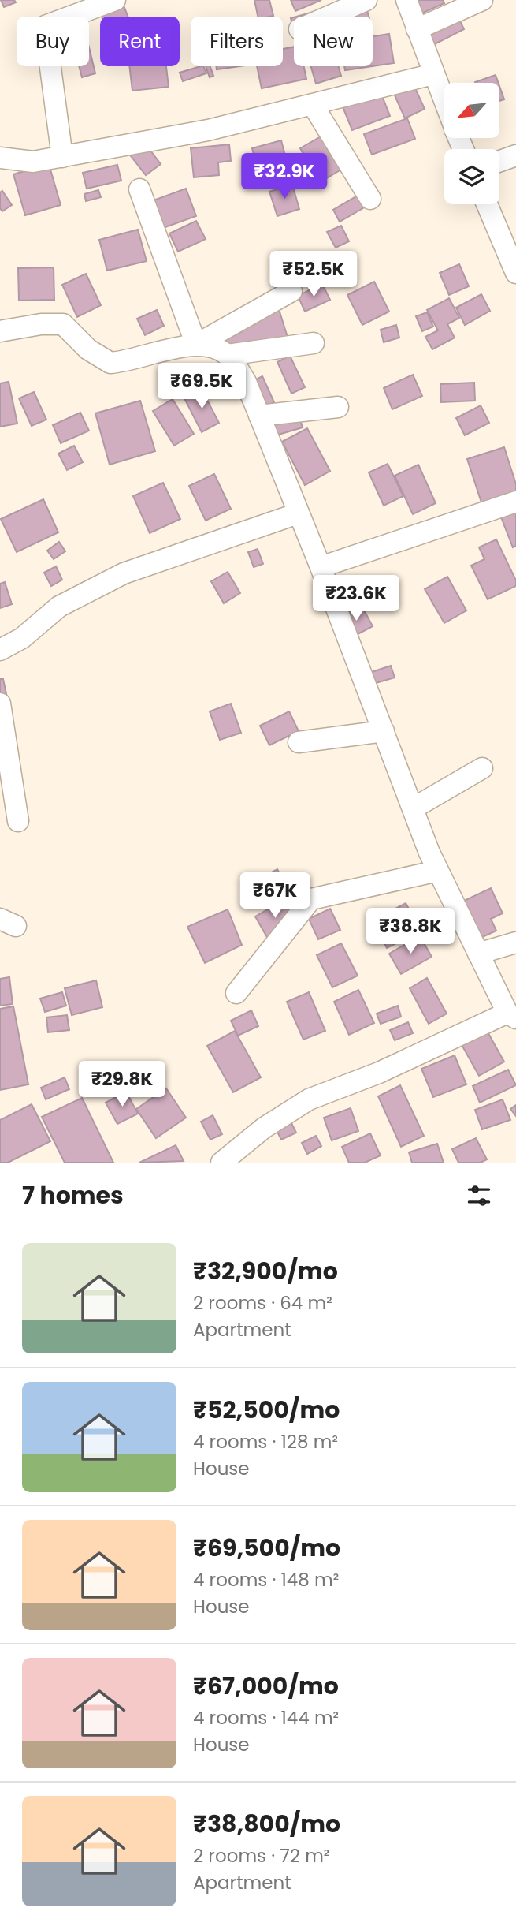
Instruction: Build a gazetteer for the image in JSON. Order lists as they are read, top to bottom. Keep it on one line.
{"north":"bottom left","page":{"chip":["Buy","Rent","Filters","New"],"price":["₹32.9K","₹52.5K","₹69.5K","₹23.6K","₹67K","₹38.8K","₹29.8K"],"heading":"7 homes","list":[{"name":"₹32,900/mo","note":"2 rooms · 64 m² · Apartment"},{"name":"₹52,500/mo","note":"4 rooms · 128 m² · House"},{"name":"₹69,500/mo","note":"4 rooms · 148 m² · House"},{"name":"₹67,000/mo","note":"4 rooms · 144 m² · House"},{"name":"₹38,800/mo","note":"2 rooms · 72 m² · Apartment"}]}}
